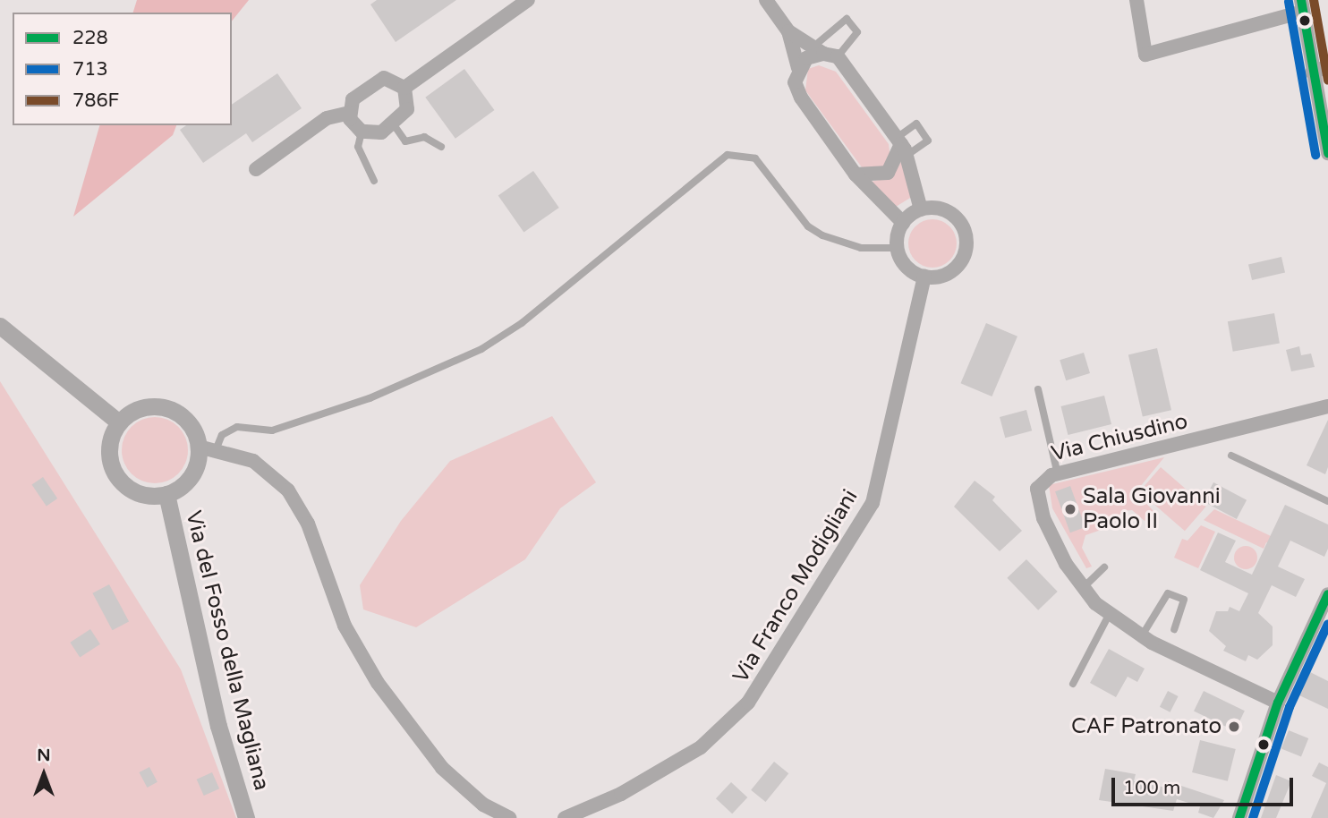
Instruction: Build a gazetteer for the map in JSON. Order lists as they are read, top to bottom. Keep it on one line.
{"streets":{"street":["Via Chiusdino","Via Franco Modigliani","Via del Fosso della Magliana"]},"places":["Sala Giovanni Paolo II","CAF Patronato"],"lines":["transit line 228","transit line 786F","transit line 713"],"legend":["228","713","786F"],"scale_bar":"100 m","north":"top"}
